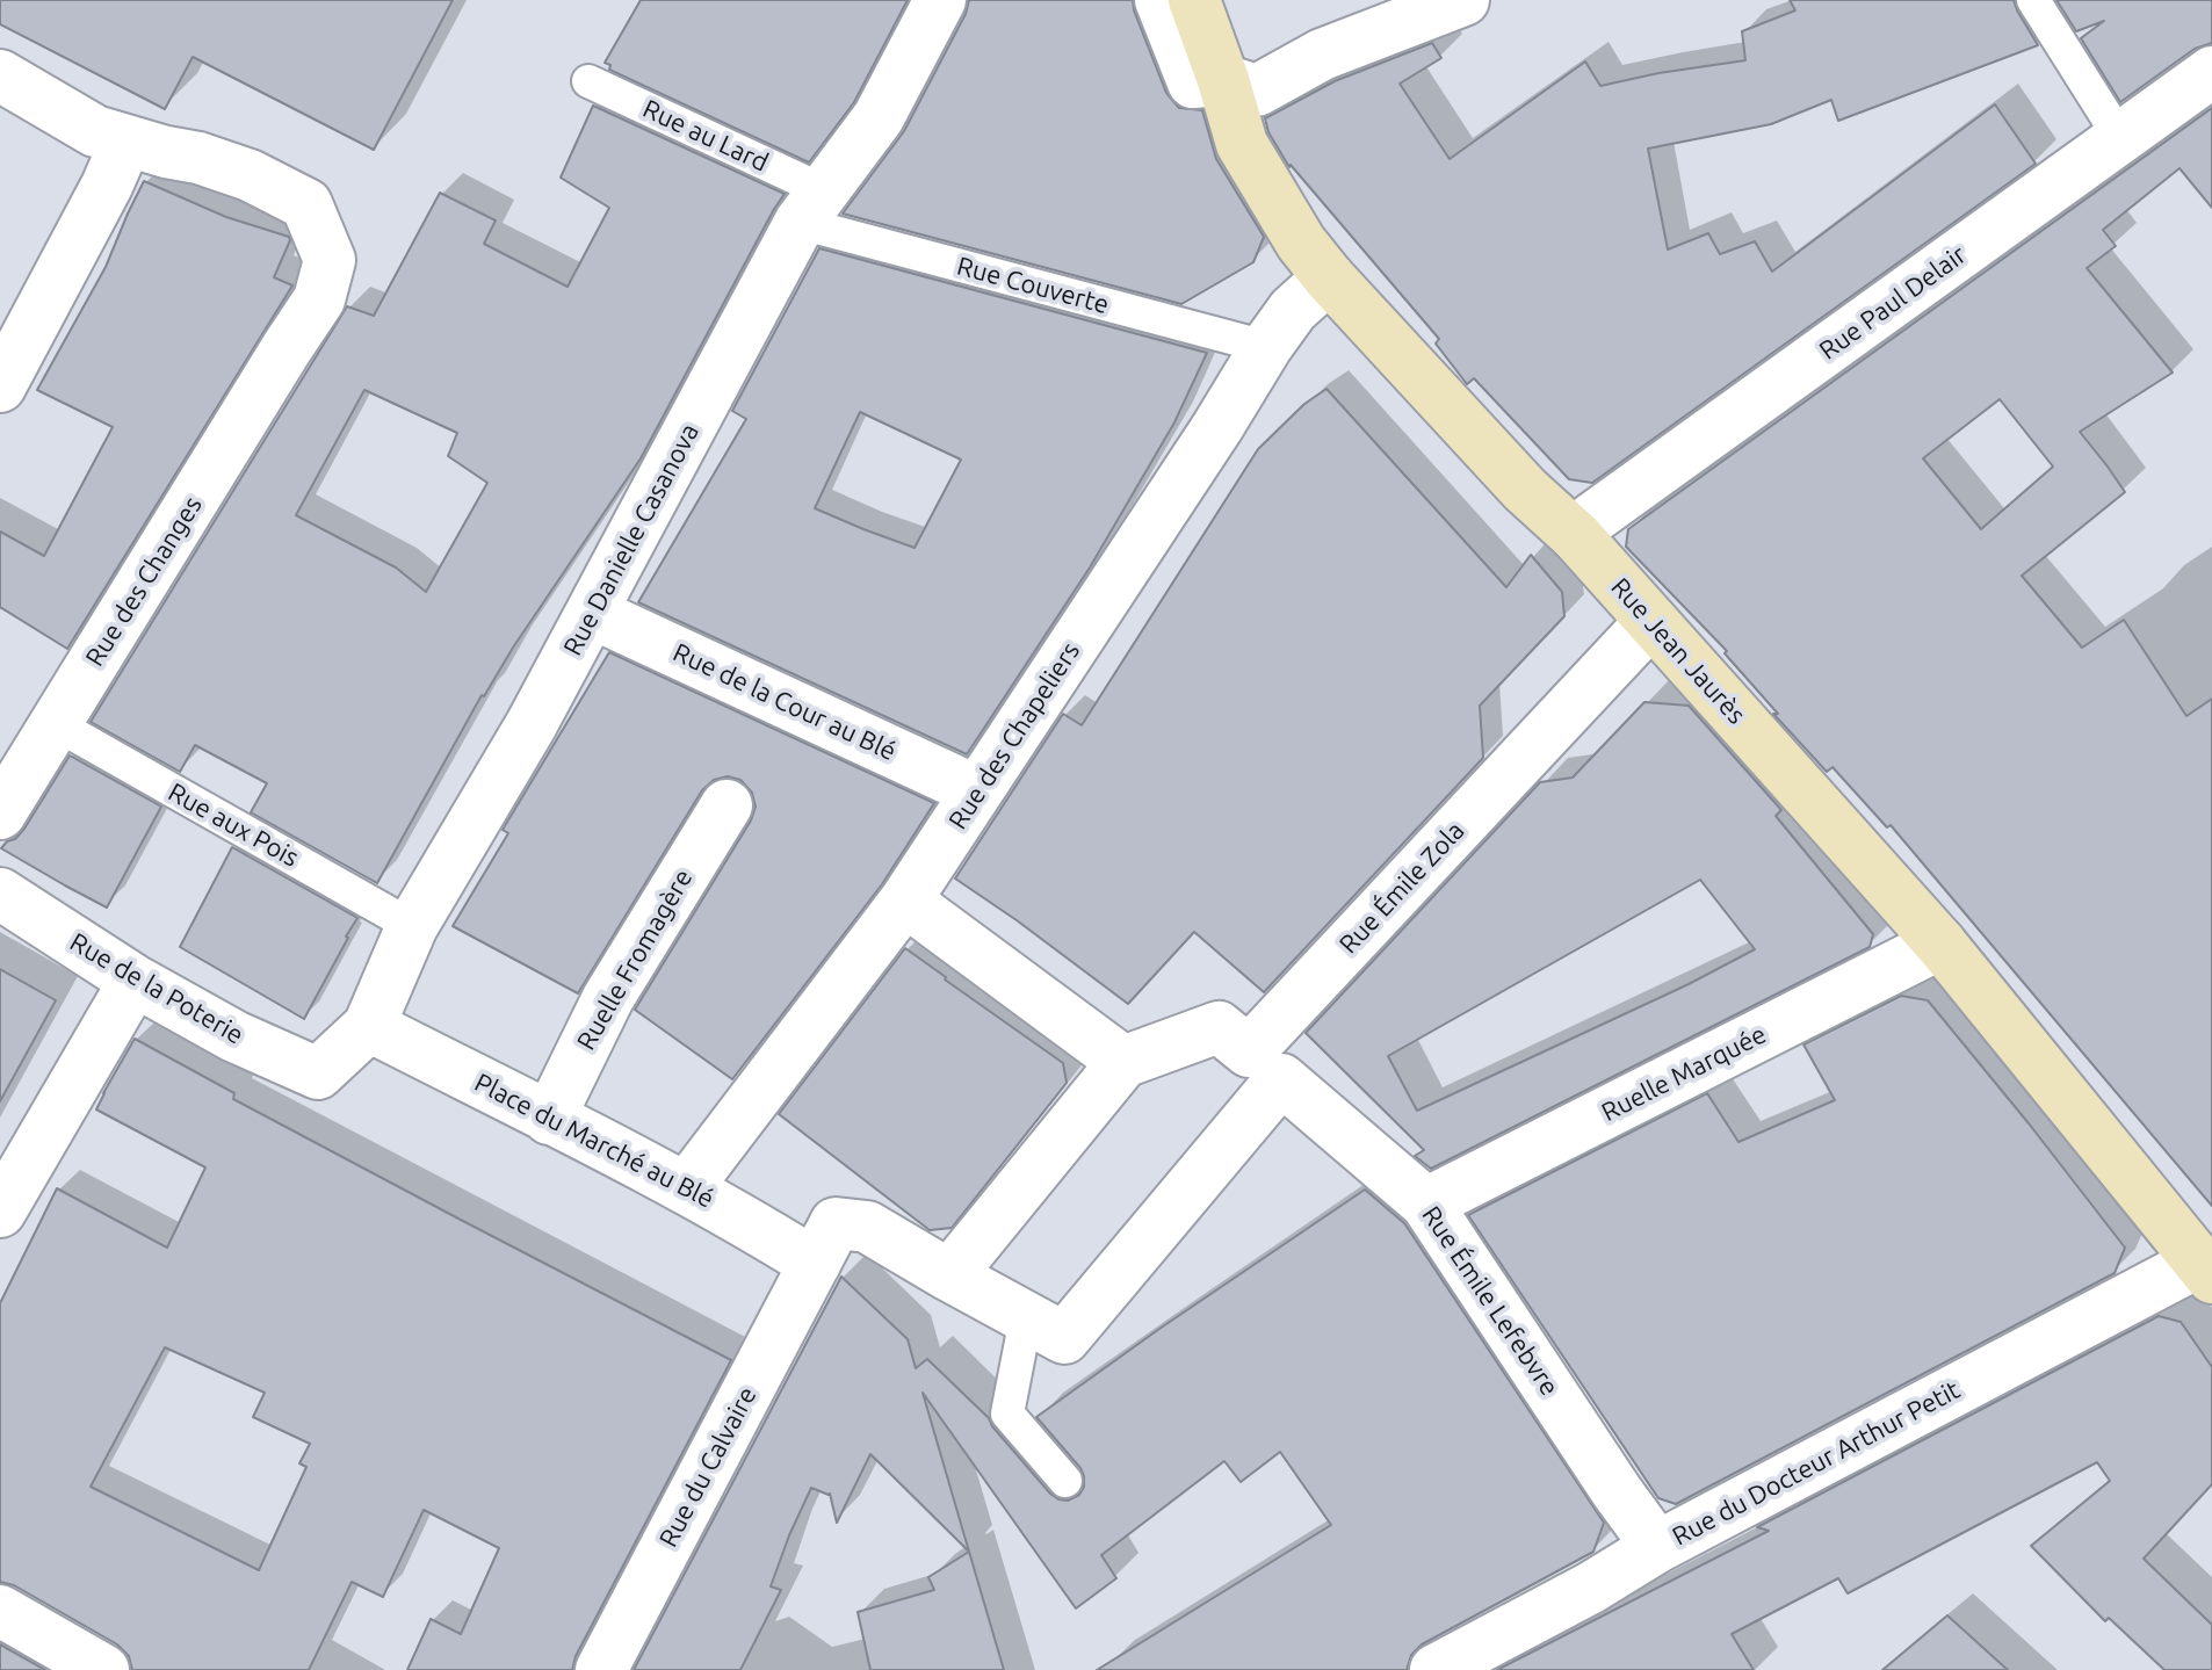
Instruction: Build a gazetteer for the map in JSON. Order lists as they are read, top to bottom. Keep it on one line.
{"streets":{"main road":["Rue Jean Jaurès"],"street":["Rue Paul Delair","Rue Danielle Casanova","Rue des Changes","Rue de la Cour au Blé","Rue des Chapeliers","Rue Émile Zola","Ruelle Fromagère","Rue de la Poterie","Ruelle Marquée","Place du Marché au Blé","Rue Émile Lefebvre","Rue du Docteur Arthur Petit","Rue du Calvaire"],"lane":["Rue au Lard","Rue Couverte","Rue aux Pois"]},"crossings":[["Rue au Lard","Rue Couverte"],["Rue au Lard","Rue Danielle Casanova"],["Rue Couverte","Rue Danielle Casanova"],["Rue Couverte","Rue des Chapeliers"],["Rue Paul Delair","Rue Jean Jaurès"],["Rue Danielle Casanova","Rue de la Cour au Blé"],["Rue Danielle Casanova","Rue aux Pois"],["Rue Danielle Casanova","Rue de la Poterie"],["Rue Danielle Casanova","Place du Marché au Blé"],["Rue des Changes","Rue aux Pois"],["Rue Jean Jaurès","Rue des Chapeliers"],["Rue Jean Jaurès","Rue Émile Zola"],["Rue Jean Jaurès","Ruelle Marquée"],["Rue Jean Jaurès","Rue du Docteur Arthur Petit"],["Rue de la Cour au Blé","Rue des Chapeliers"],["Rue des Chapeliers","Place du Marché au Blé"],["Rue Émile Zola","Rue Émile Lefebvre"],["Ruelle Fromagère","Place du Marché au Blé"],["Ruelle Marquée","Rue Émile Lefebvre"],["Place du Marché au Blé","Rue du Calvaire"],["Rue Émile Lefebvre","Rue du Docteur Arthur Petit"]]}
